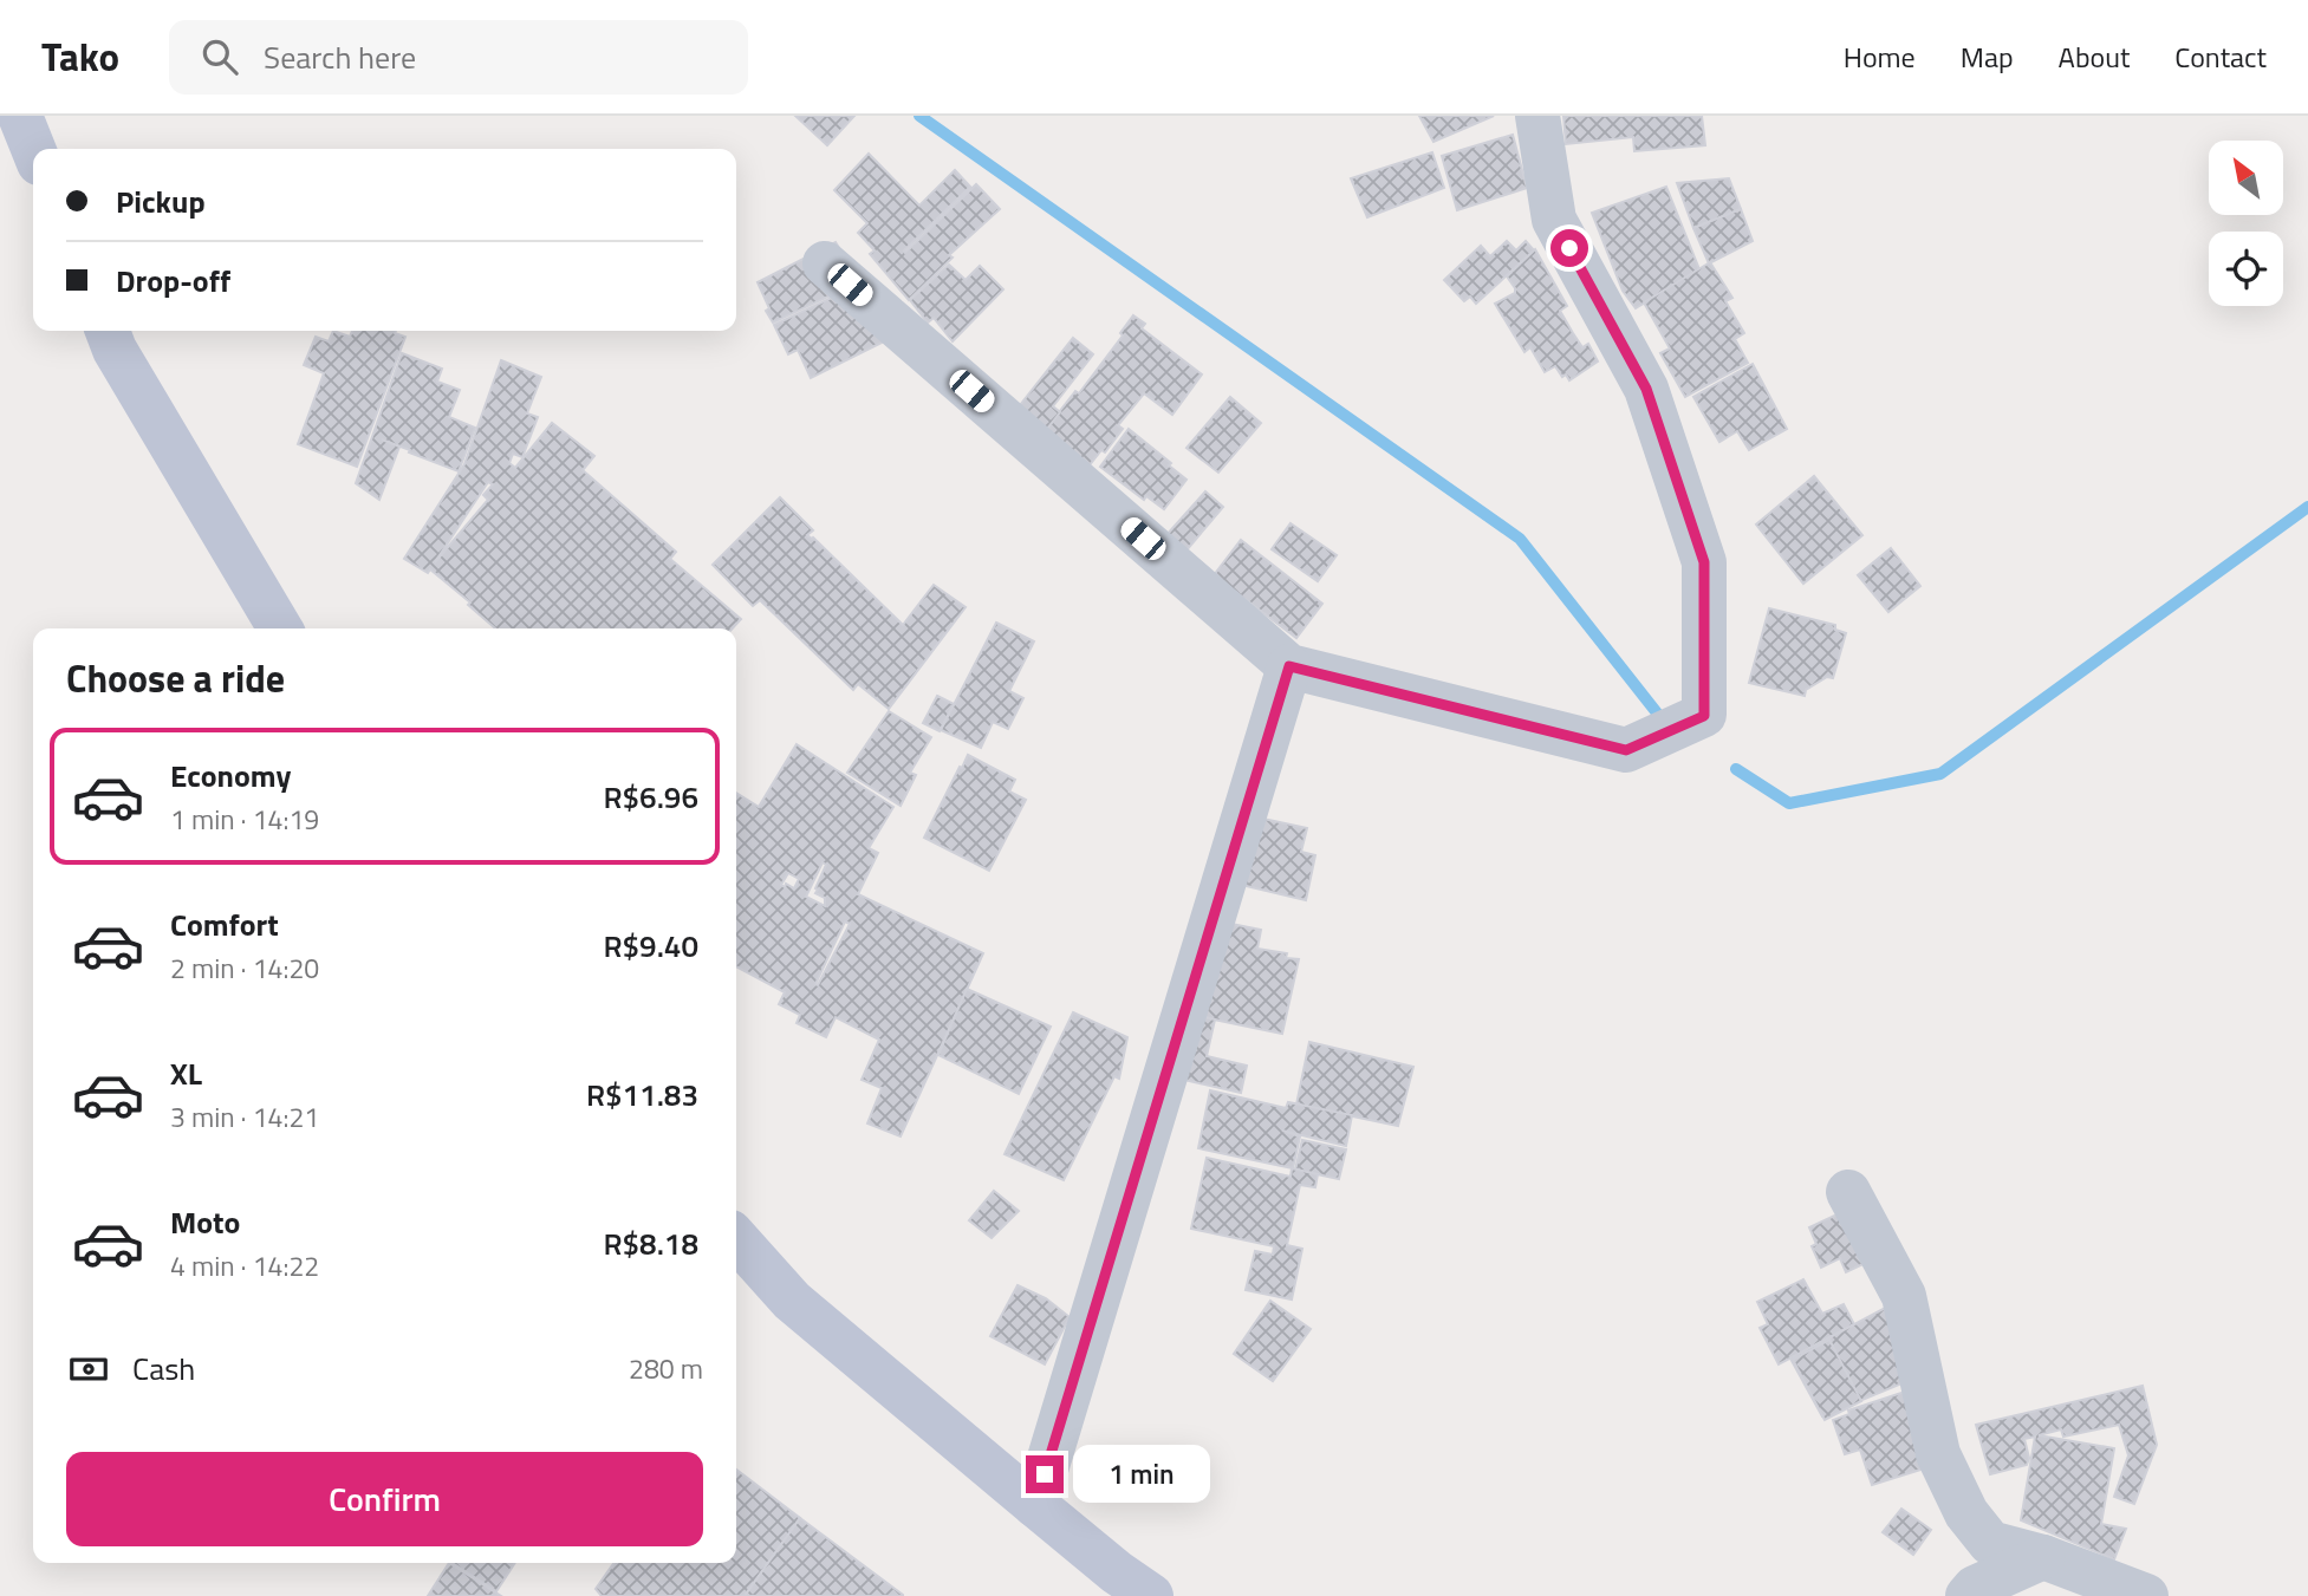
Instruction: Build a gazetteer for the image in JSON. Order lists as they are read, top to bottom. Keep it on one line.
{"north":"top left","page":{"header":"Tako","search":"Search here","nav":["Home","Map","About","Contact"],"banner":["Pickup","Drop-off"],"heading":"Choose a ride","list":[{"name":"Economy","note":"1 min · 14:19","value":"R$6.96"},{"name":"Comfort","note":"2 min · 14:20","value":"R$9.40"},{"name":"XL","note":"3 min · 14:21","value":"R$11.83"},{"name":"Moto","note":"4 min · 14:22","value":"R$8.18"}],"pay":["Cash","280 m"],"buttons":"Confirm","bubble":"1 min"}}
